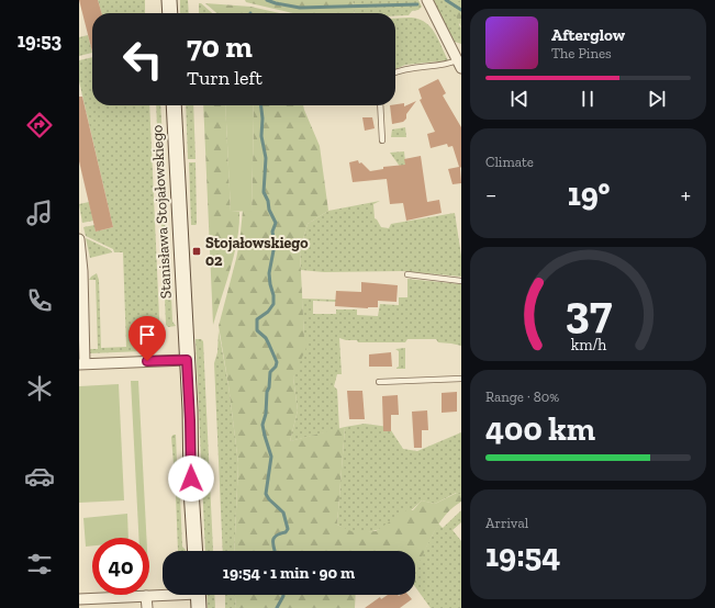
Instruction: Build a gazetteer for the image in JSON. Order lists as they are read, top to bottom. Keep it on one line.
{"streets":{"street":["Stanisława Stojałowskiego"]},"places":{"transit":["Stojałowskiego 02"]},"page":{"tabs":"19:53","turn":["70 m","Turn left"],"song":["Afterglow","The Pines"],"tile":["Climate",["Range · 80%","400 km"],["Arrival","19:54"]],"heat":["−","19°","+"],"limit":"40","trip":"19:54 · 1 min · 90 m","gauge":["37","km/h"]}}
